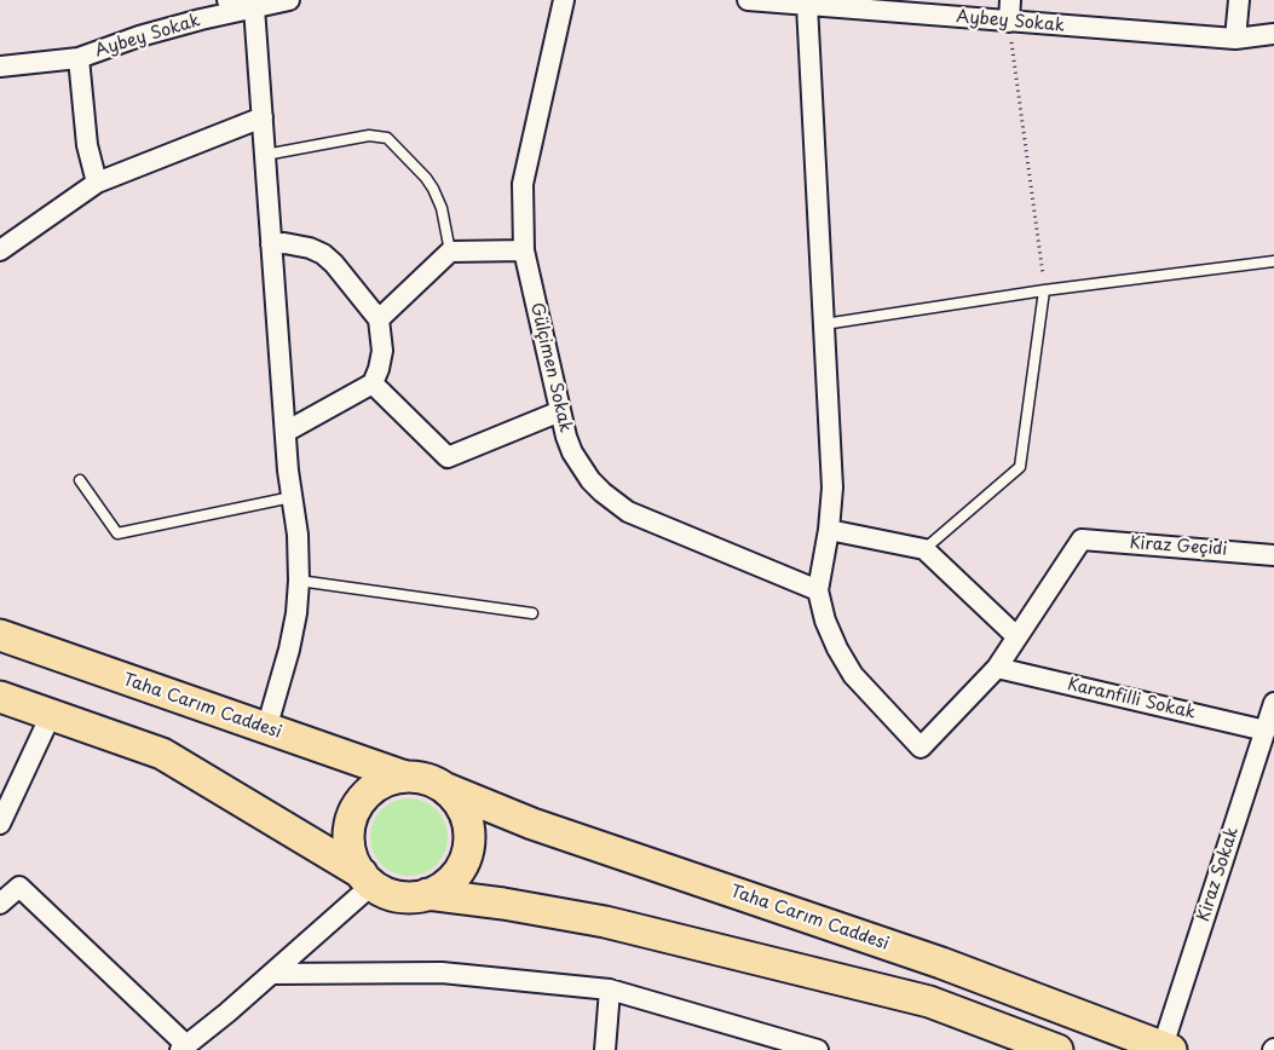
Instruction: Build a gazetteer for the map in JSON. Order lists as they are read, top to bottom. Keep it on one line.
{"streets":{"main road":["Taha Carım Caddesi"],"street":["Aybey Sokak","Gülçimen Sokak","Kiraz Geçidi","Karanfilli Sokak","Kiraz Sokak"]},"crossings":[["Karanfilli Sokak","Kiraz Sokak"],["Taha Carım Caddesi","Kiraz Sokak"]]}
